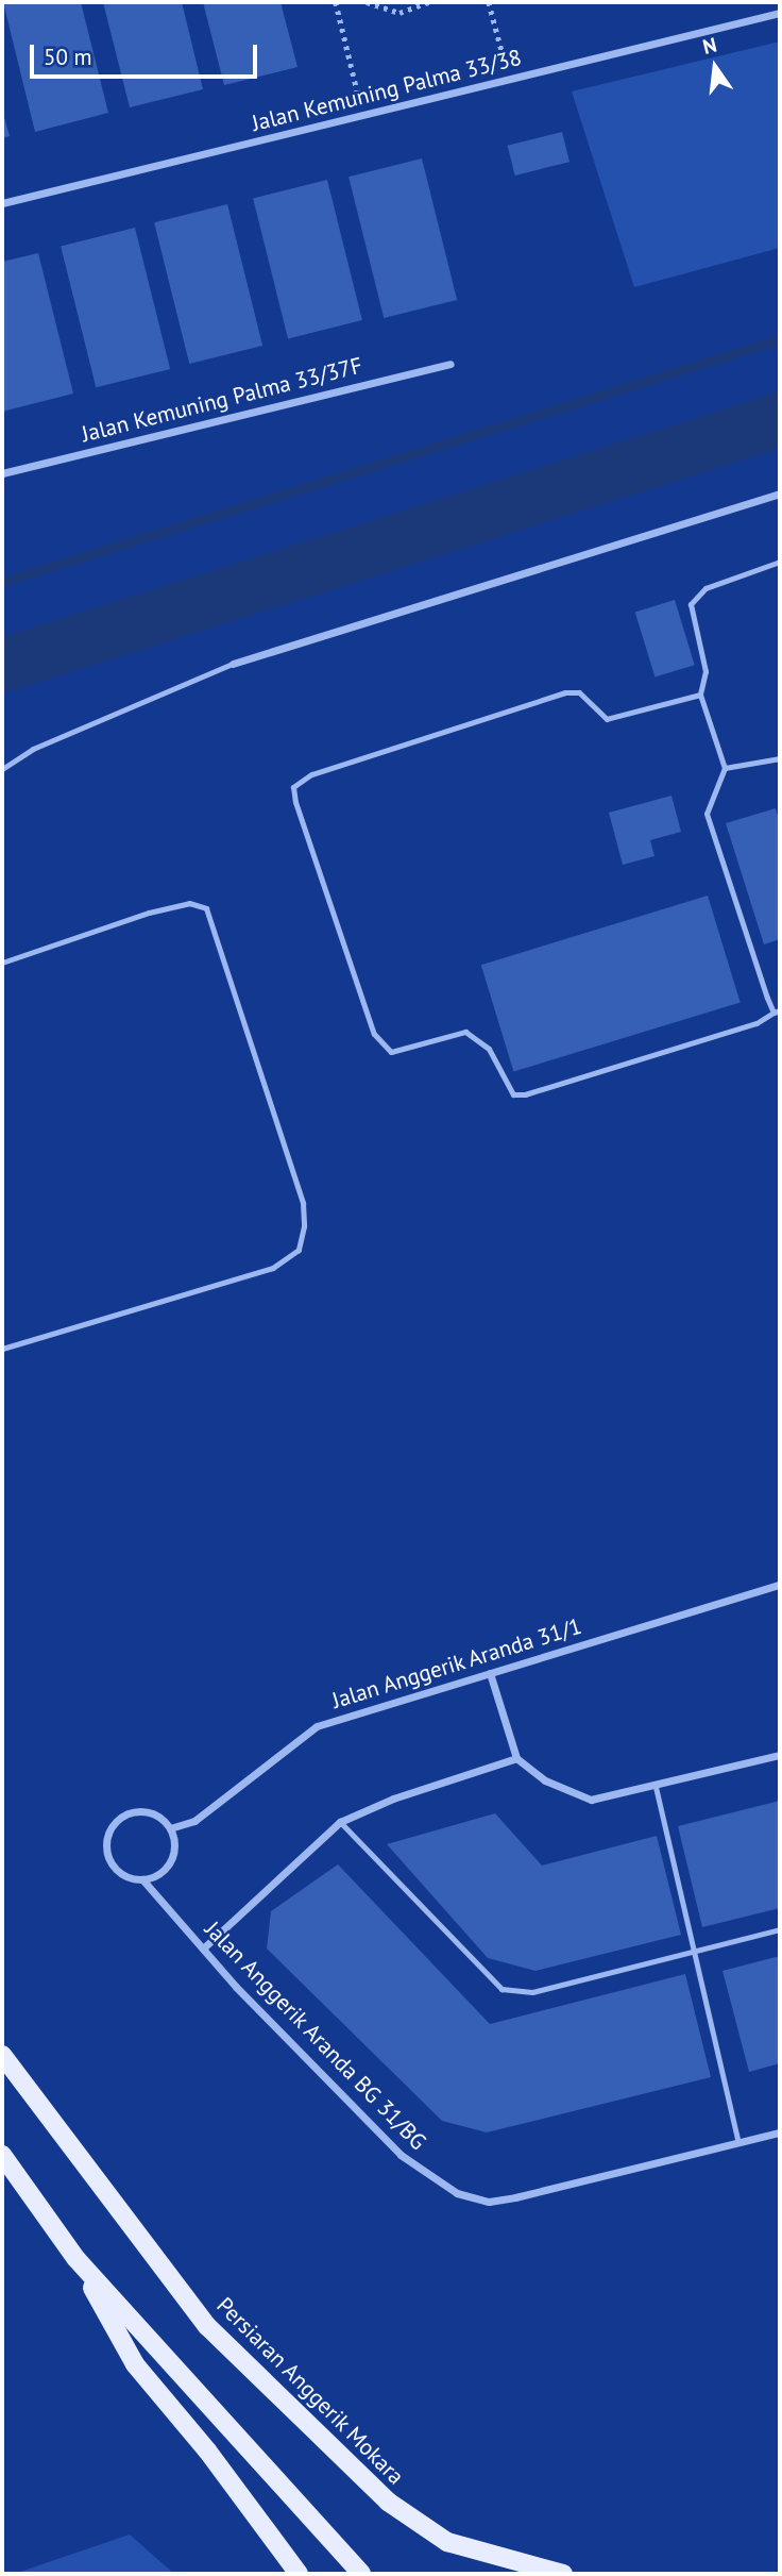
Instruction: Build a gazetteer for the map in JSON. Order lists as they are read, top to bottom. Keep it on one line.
{"streets":{"main road":["Persiaran Anggerik Mokara"],"street":["Jalan Kemuning Palma 33/38","Jalan Kemuning Palma 33/37F","Jalan Anggerik Aranda 31/1","Jalan Anggerik Aranda BG 31/BG"]},"crossings":[["Jalan Anggerik Aranda 31/1","Jalan Anggerik Aranda BG 31/BG"]],"scale_bar":"50 m","north":"top"}
